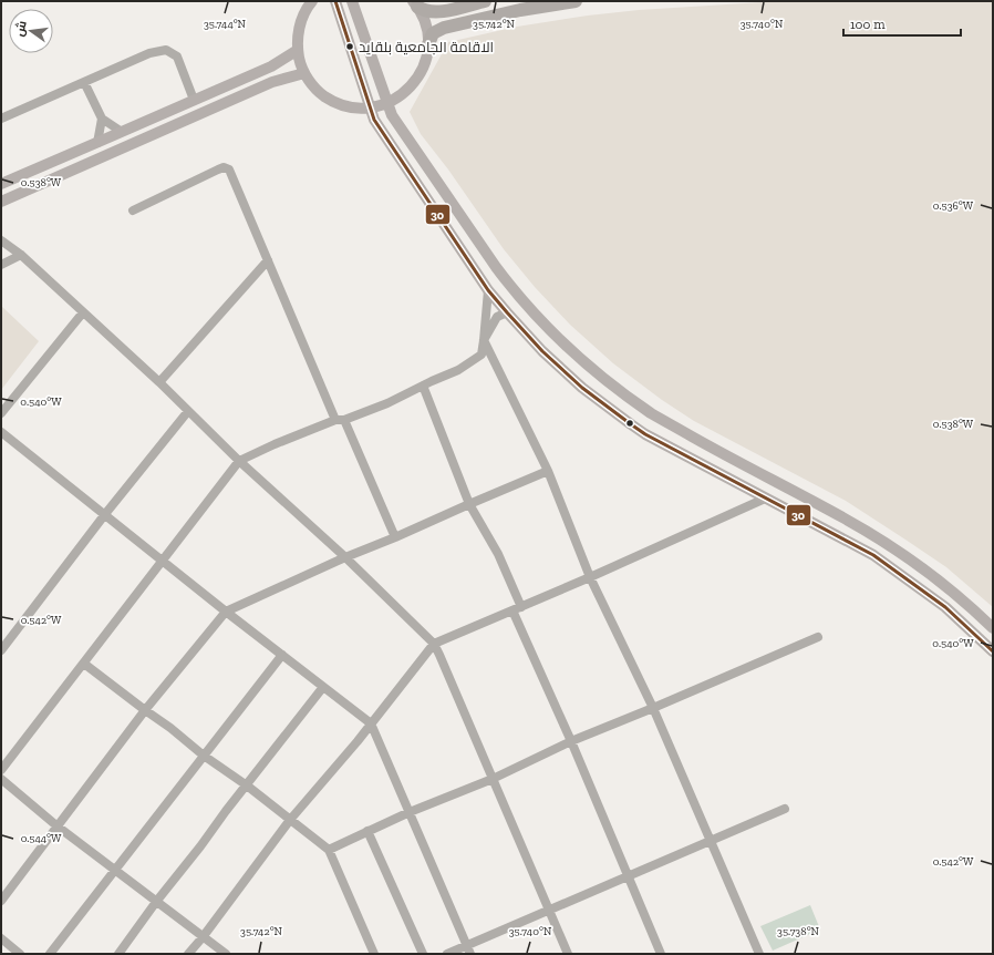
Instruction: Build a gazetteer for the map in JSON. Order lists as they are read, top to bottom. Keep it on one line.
{"places":["الاقامة الجامعية بلقايد"],"lines":["transit line 30"],"scale_bar":"100 m","north":"left","coordinates":["35.744°N","35.742°N","35.740°N","0.538°W","0.536°W","0.540°W","0.542°W","0.544°W","35.738°N"]}
